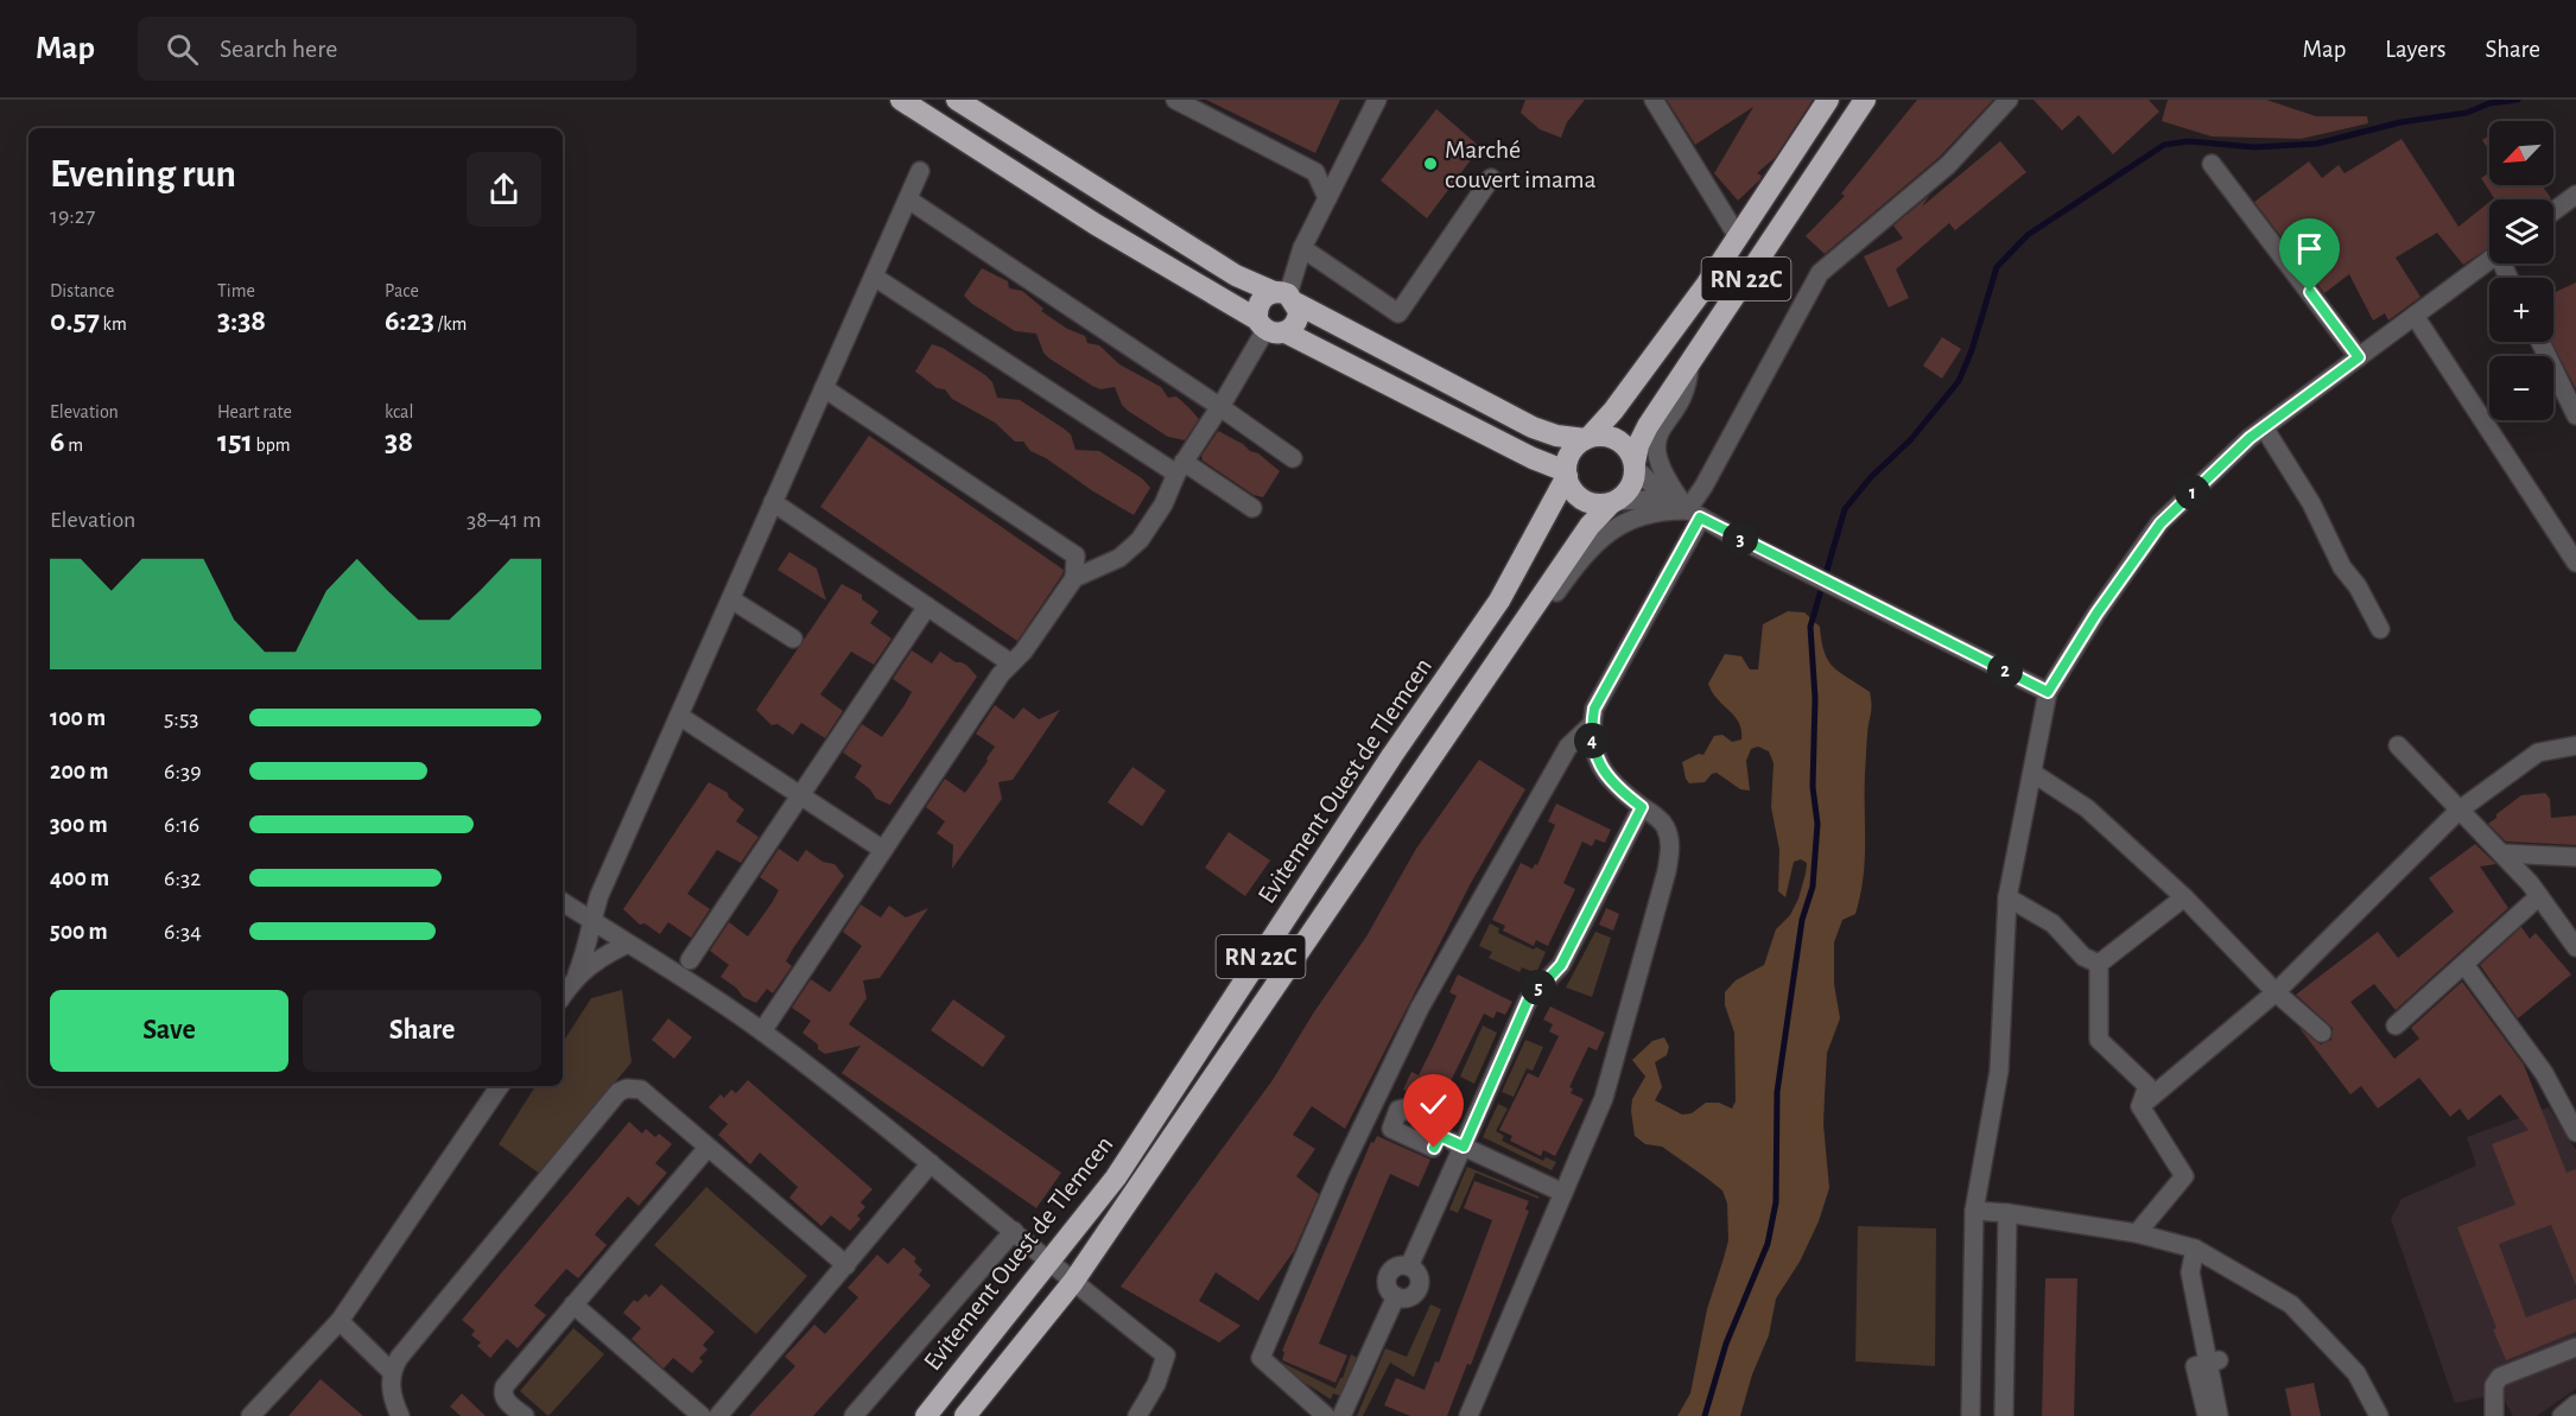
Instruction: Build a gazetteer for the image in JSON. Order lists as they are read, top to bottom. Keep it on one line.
{"streets":{"highway":["RN 22C","Evitement Ouest de Tlemcen"]},"places":["Marché couvert imama"],"north":"bottom left","page":{"header":"Map","search":"Search here","nav":["Map","Layers","Share"],"map_buttons":["+","−"],"heading":["Evening run","19:27"],"stats":[["Distance","0.57 km"],["Time","3:38"],["Pace","6:23 /km"],["Elevation","6 m"],["Heart rate","151 bpm"],["kcal","38"]],"pins":["1","3","2","4","5"],"chart":["Elevation","38–41 m"],"list":[{"name":"100 m","note":"5:53"},{"name":"200 m","note":"6:39"},{"name":"300 m","note":"6:16"},{"name":"400 m","note":"6:32"},{"name":"500 m","note":"6:34"}],"buttons":["Save","Share"]}}
